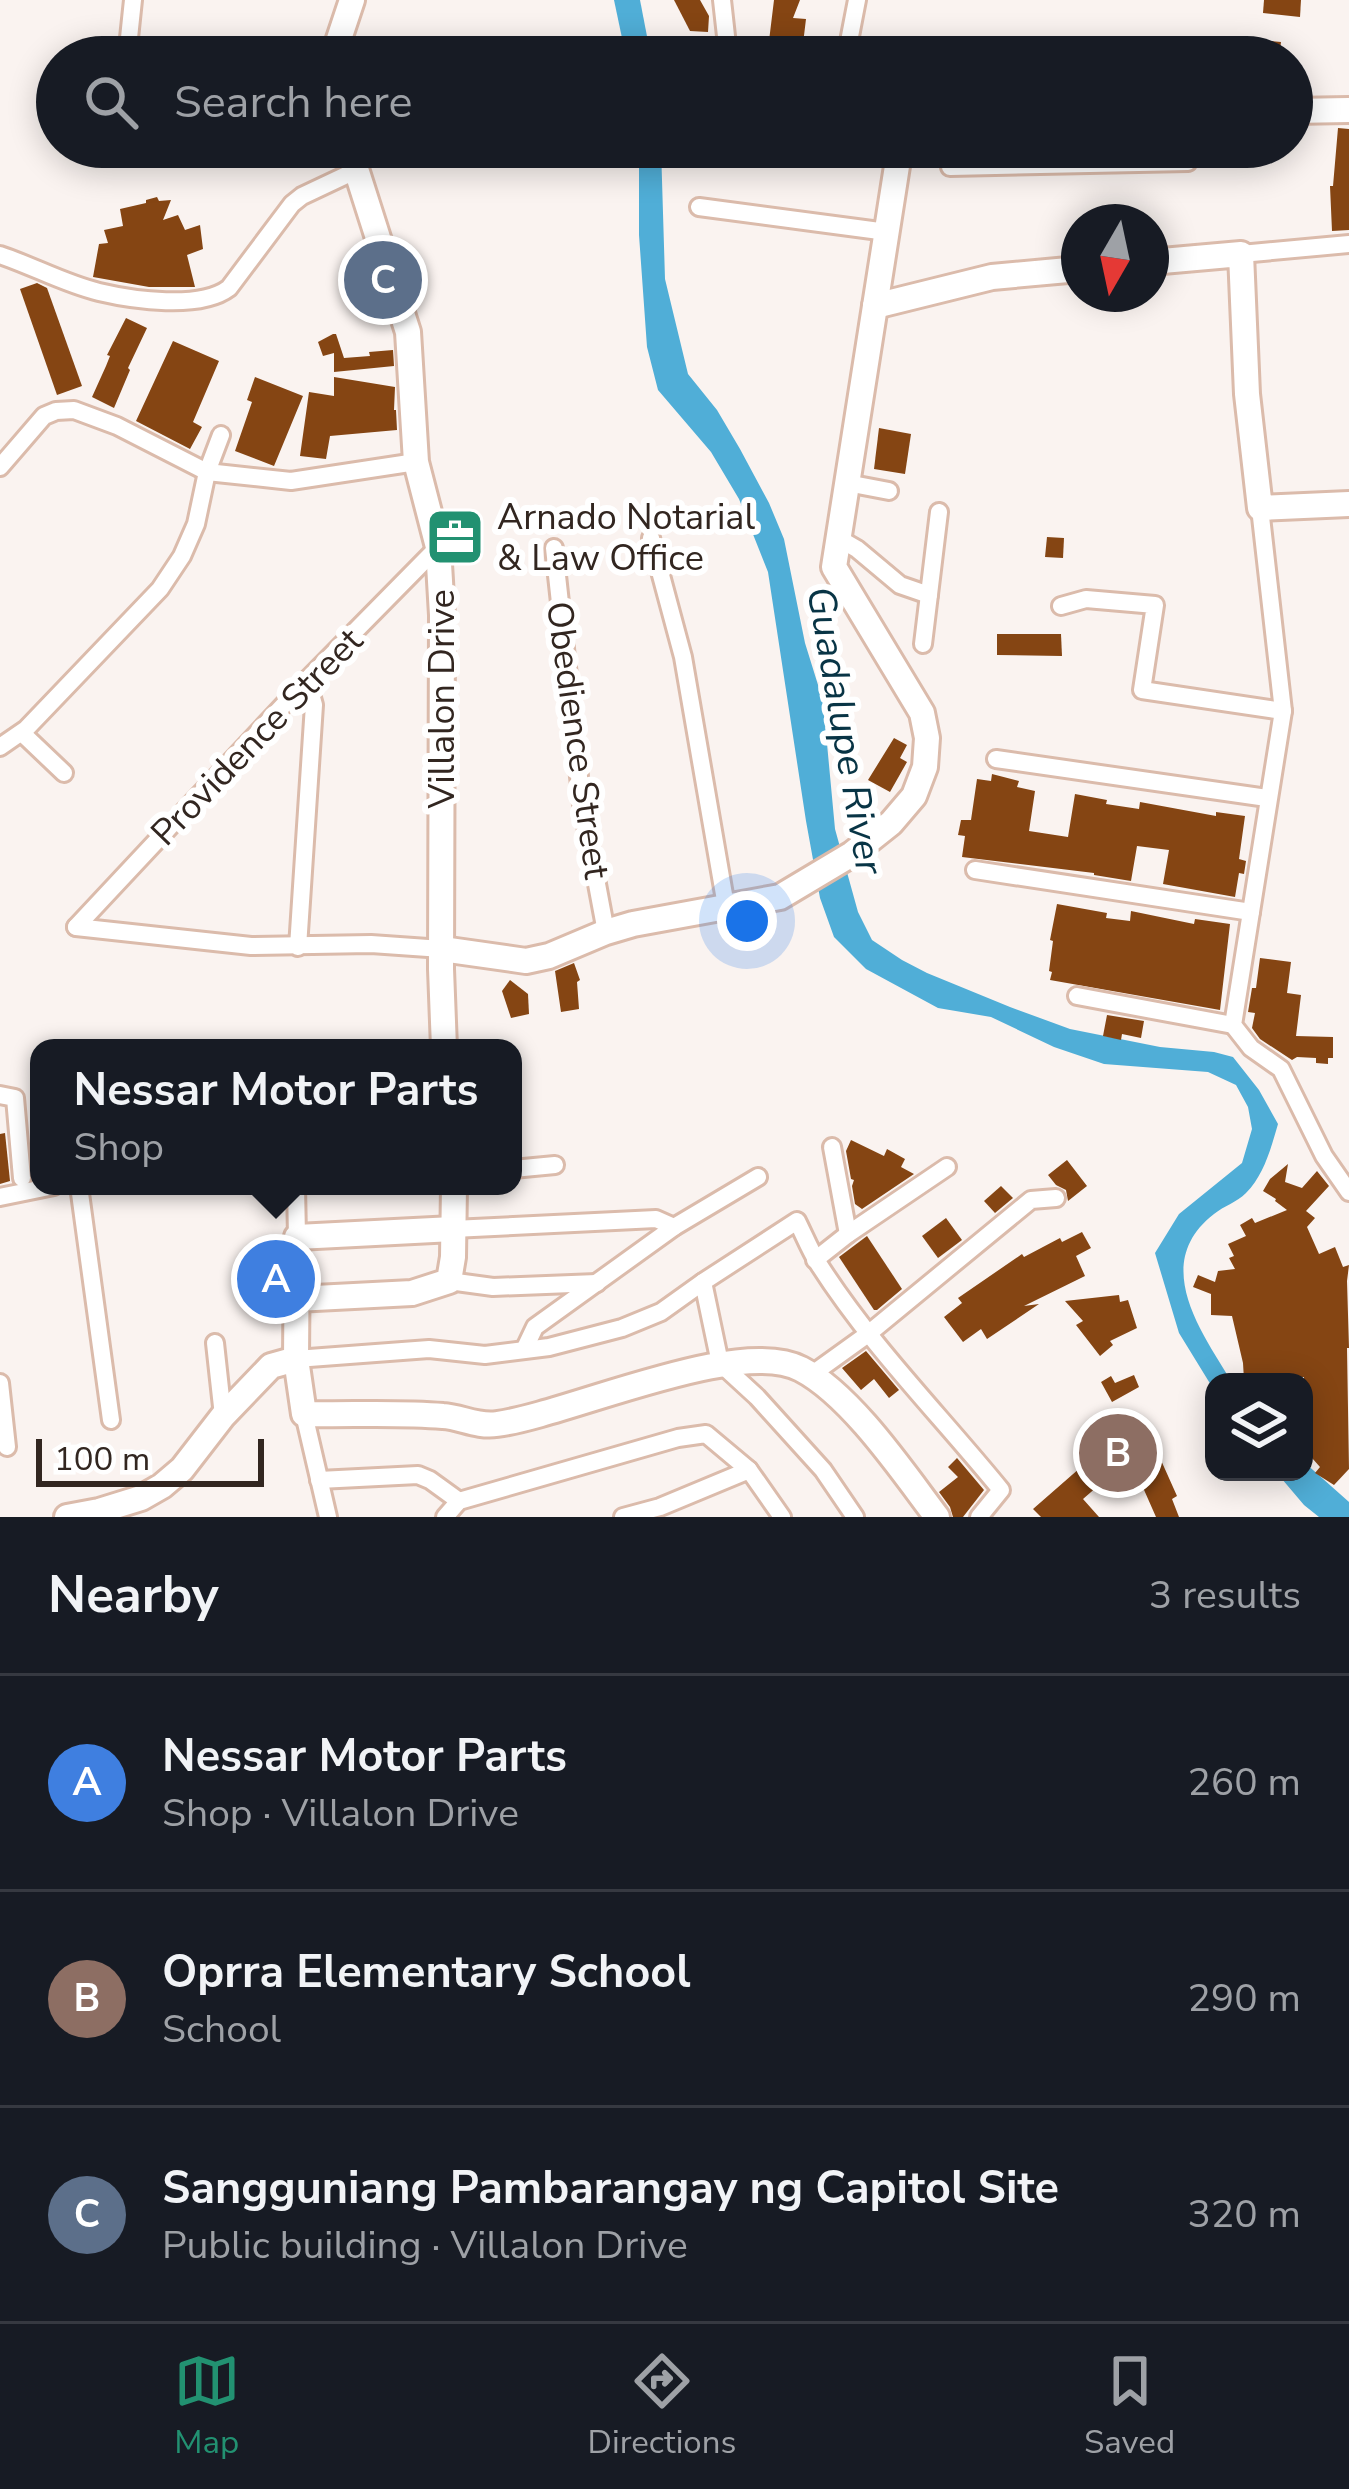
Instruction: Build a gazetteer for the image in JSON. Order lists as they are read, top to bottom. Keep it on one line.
{"streets":{"street":["Villalon Drive","Providence Street","Obedience Street"]},"crossings":[["Villalon Drive","Providence Street"]],"water":["Guadalupe River"],"places":{"office":["Arnado Notarial & Law Office"]},"scale_bar":"100 m","north":"bottom","page":{"search":"Search here","pins":["C","A","B"],"popup":["Nessar Motor Parts","Shop"],"scale":"100 m","heading":["Nearby","3 results"],"list":[{"mark":"A","name":"Nessar Motor Parts","note":"Shop · Villalon Drive","value":"260 m"},{"mark":"B","name":"Oprra Elementary School","note":"School","value":"290 m"},{"mark":"C","name":"Sangguniang Pambarangay ng Capitol Site","note":"Public building · Villalon Drive","value":"320 m"}],"nav":["Map","Directions","Saved"]}}
